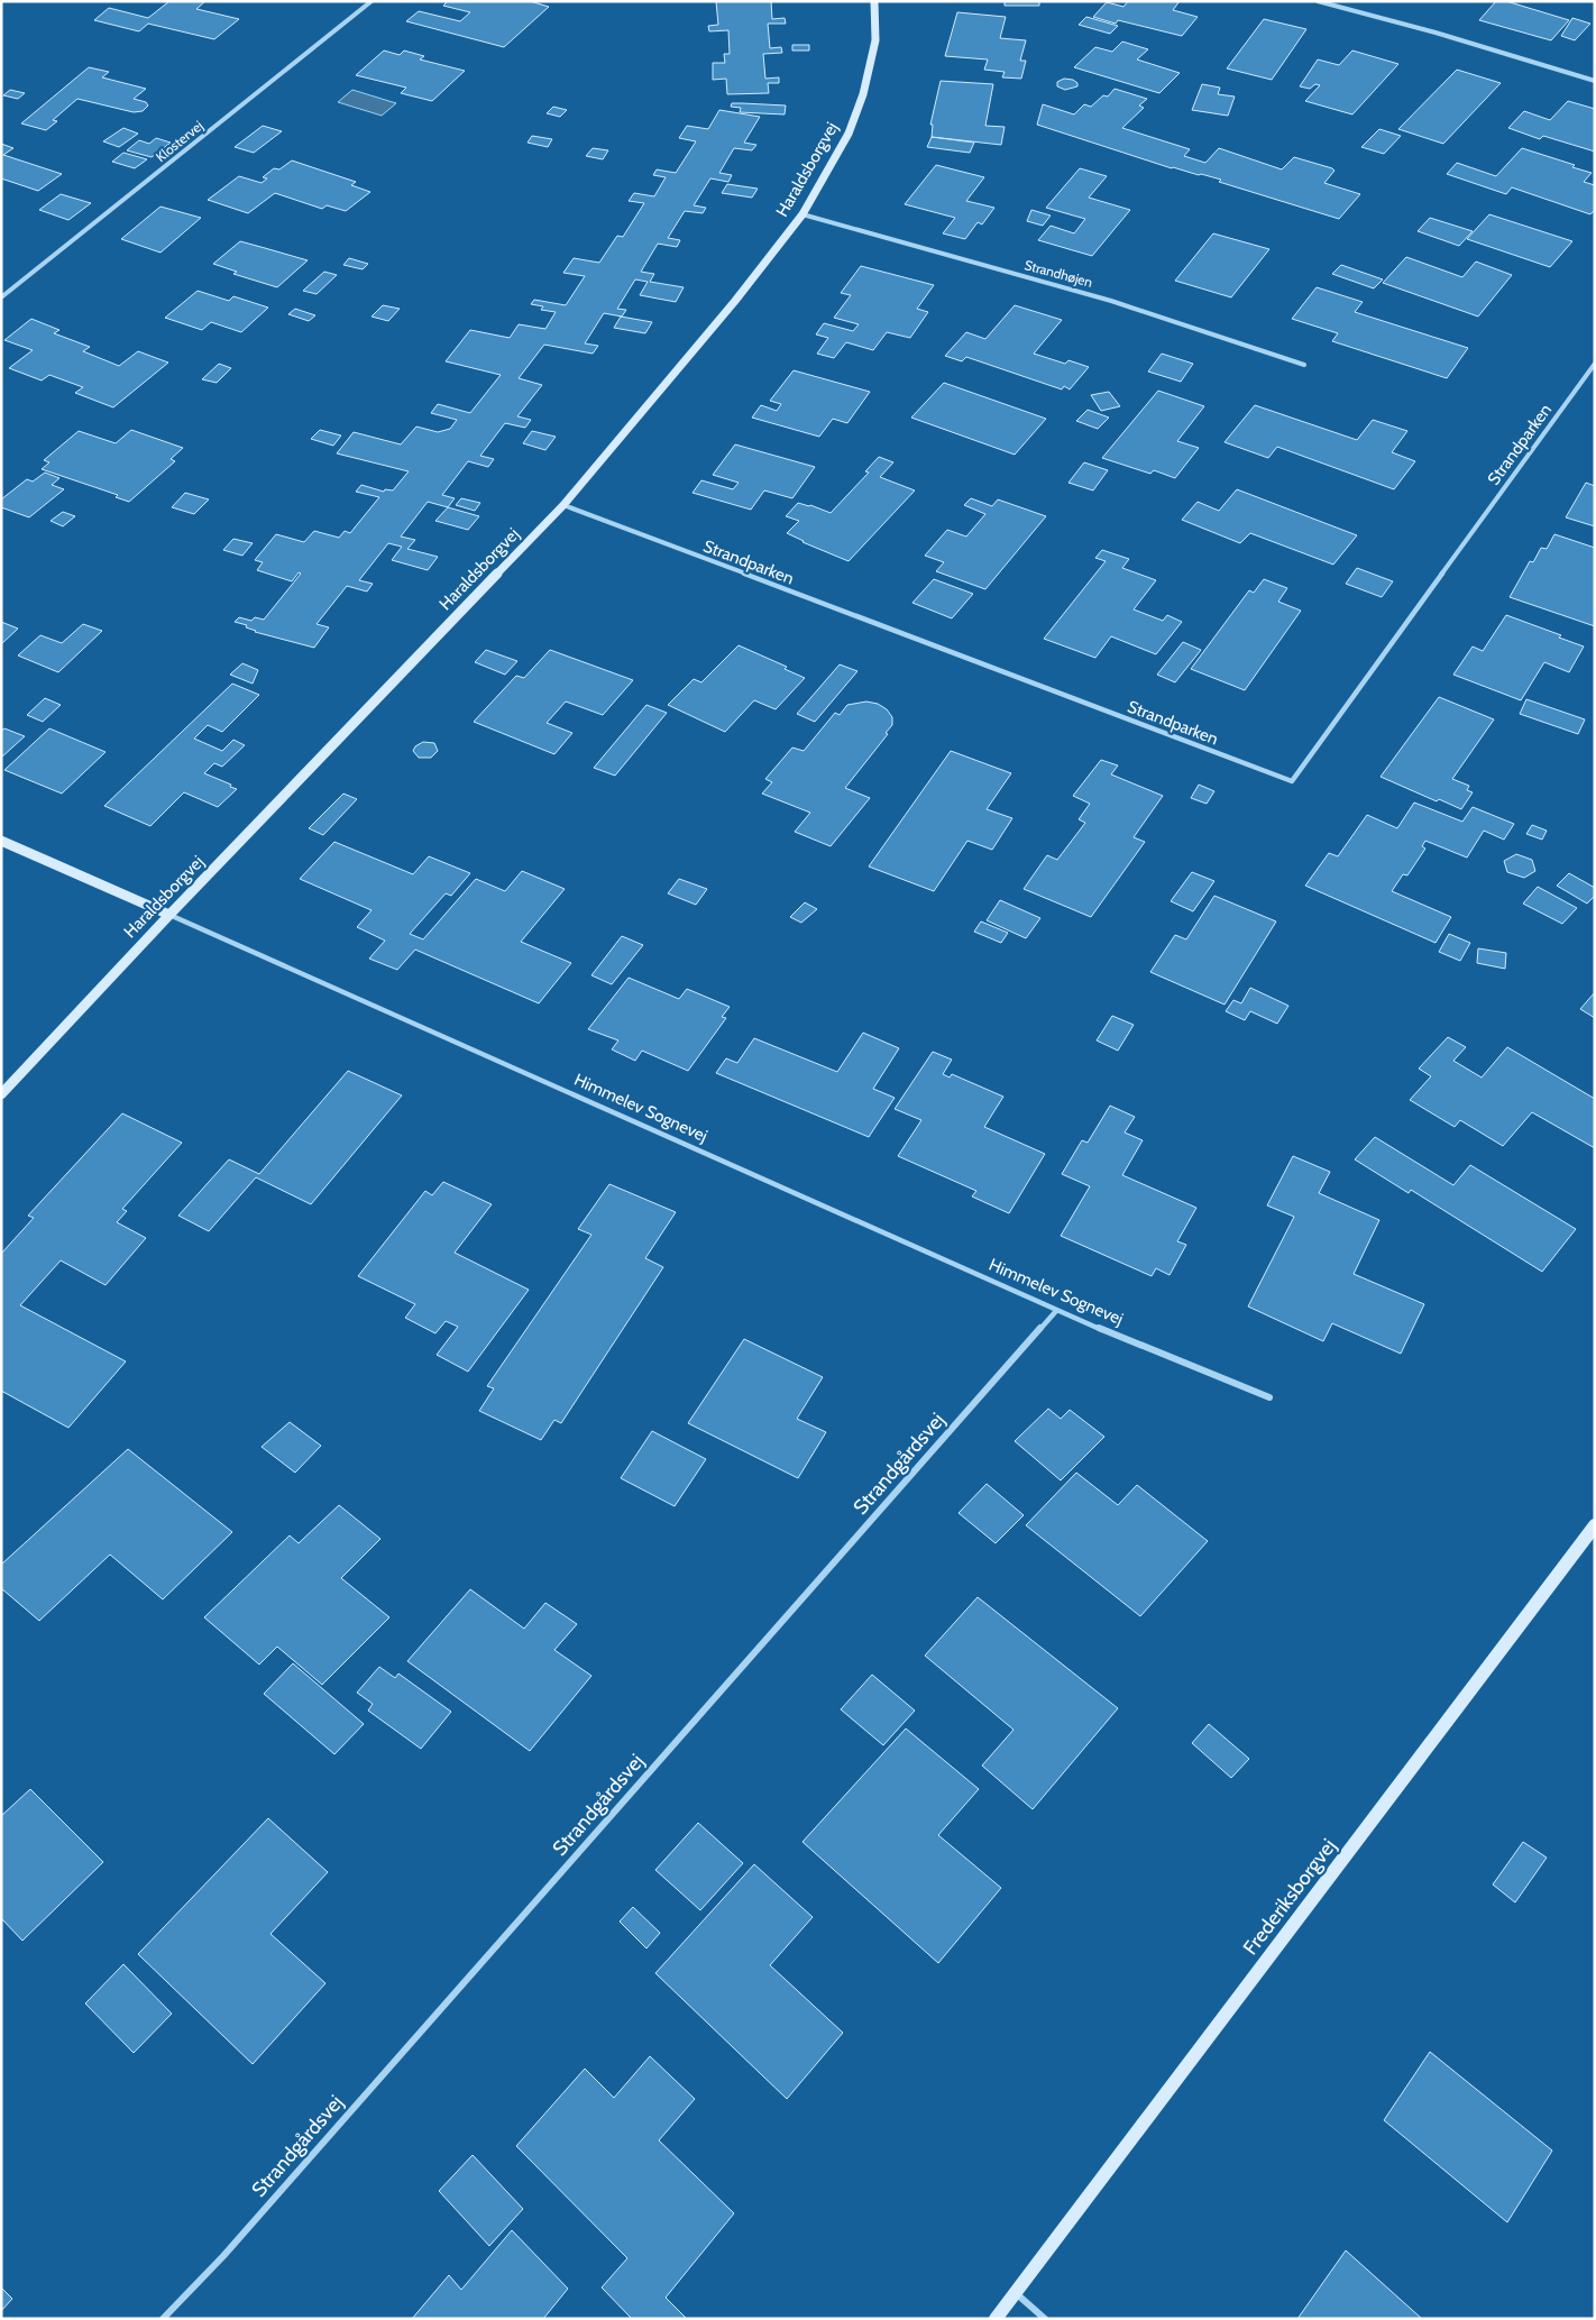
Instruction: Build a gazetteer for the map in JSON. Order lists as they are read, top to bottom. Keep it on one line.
{"streets":{"street":["Klostervej","Haraldsborgvej","Strandhøjen","Strandparken","Himmelev Sognevej","Strandgårdsvej","Frederiksborgvej"]},"crossings":[["Haraldsborgvej","Strandhøjen"],["Haraldsborgvej","Strandparken"],["Haraldsborgvej","Himmelev Sognevej"],["Himmelev Sognevej","Strandgårdsvej"]]}
